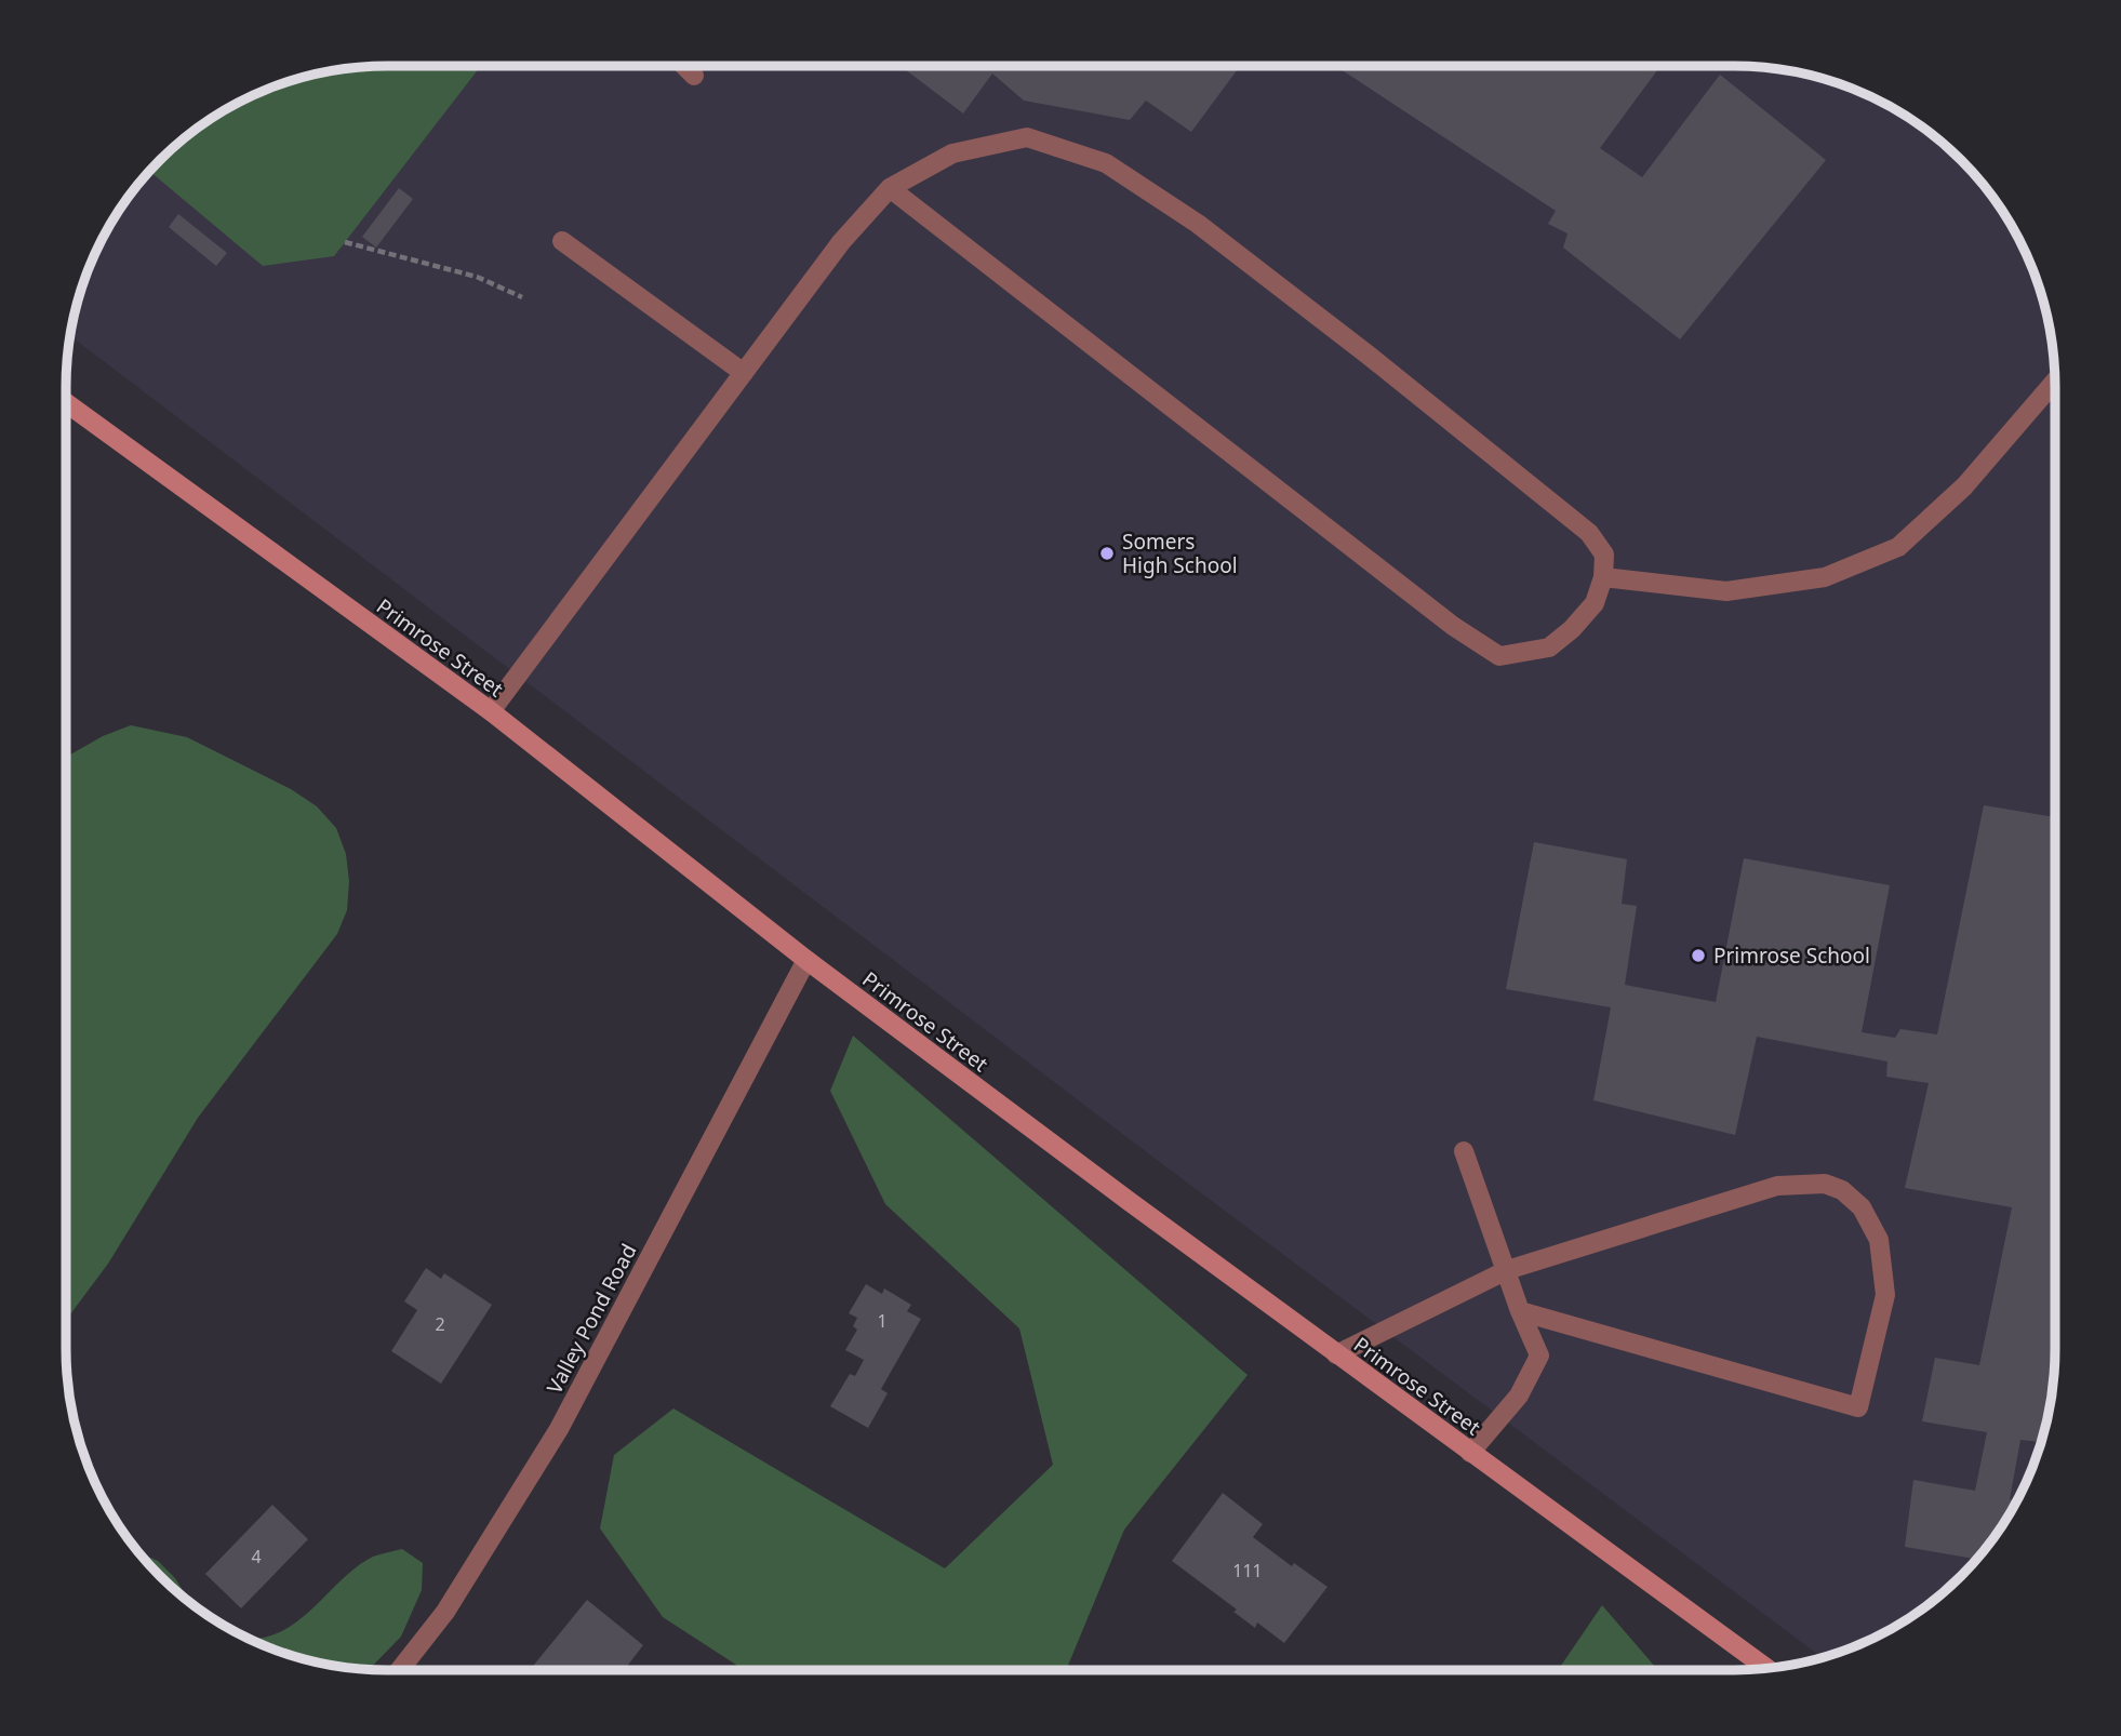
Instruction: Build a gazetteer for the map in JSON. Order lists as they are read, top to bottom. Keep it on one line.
{"streets":{"main road":["Primrose Street"],"street":["Valley Pond Road"]},"crossings":[["Primrose Street","Valley Pond Road"]],"places":["Somers High School","Primrose School"],"house_numbers":["1","2","4","111"]}
